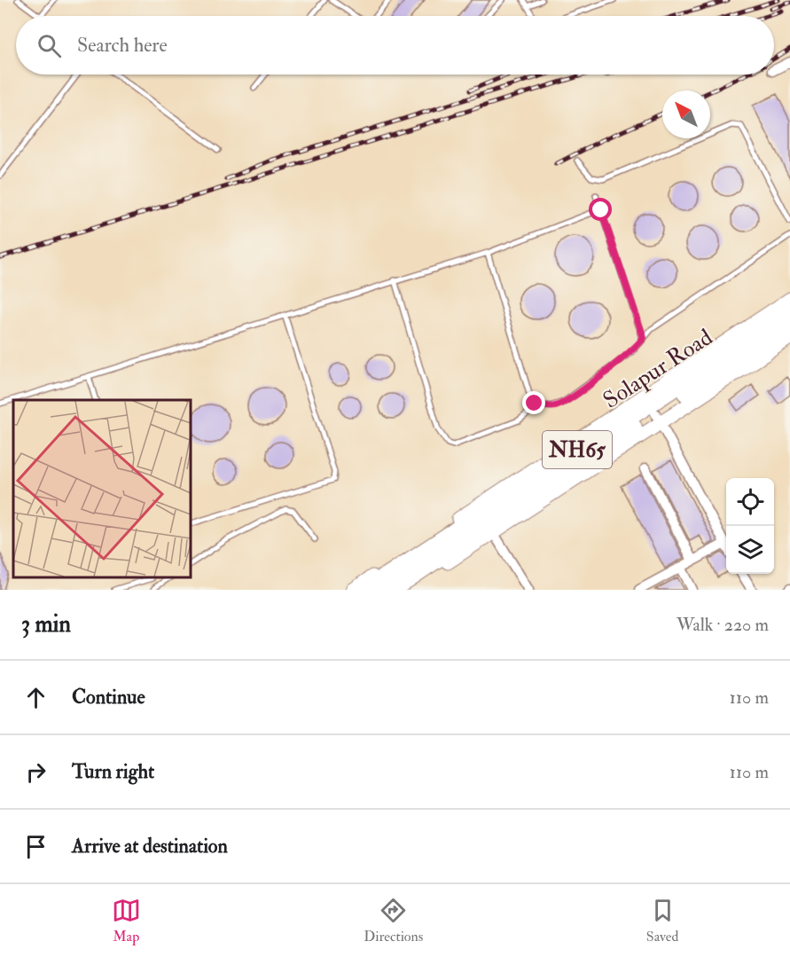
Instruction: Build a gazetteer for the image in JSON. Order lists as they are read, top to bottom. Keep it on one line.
{"streets":{"highway":["Solapur Road","NH65"]},"north":"top left","page":{"search":"Search here","heading":["3 min","Walk · 220 m"],"list":[["Continue","110 m"],["Turn right","110 m"],"Arrive at destination"],"nav":["Map","Directions","Saved"]}}
